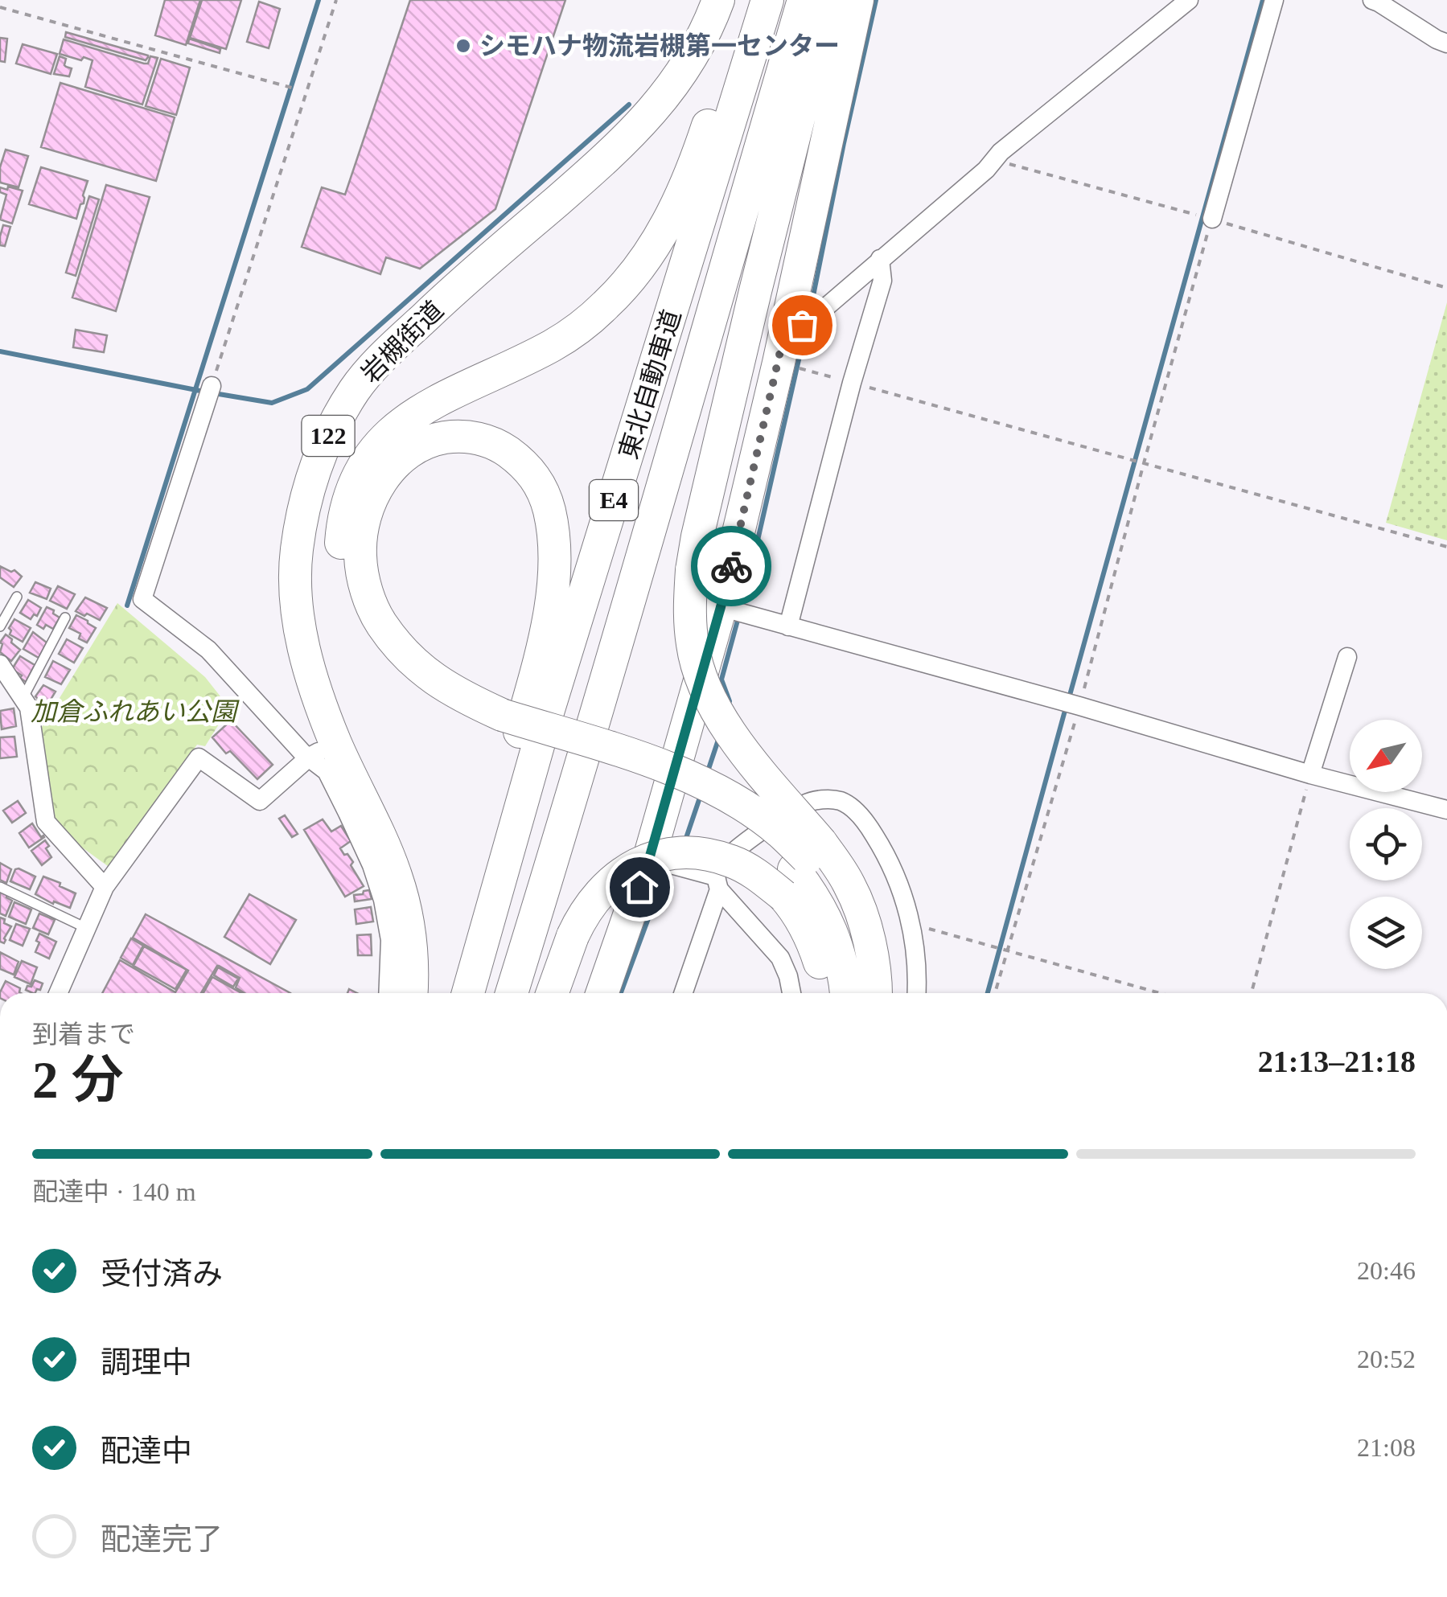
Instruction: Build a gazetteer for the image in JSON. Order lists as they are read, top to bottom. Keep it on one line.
{"streets":{"highway":["岩槻街道","東北自動車道","122","E4"]},"parks":["加倉ふれあい公園"],"places":["シモハナ物流岩槻第一センター"],"north":"bottom left","page":{"heading":["2 分","到着まで","21:13–21:18"],"bar":"配達中 · 140 m","list":[["受付済み","20:46"],["調理中","20:52"],["配達中","21:08"],"配達完了"]}}
